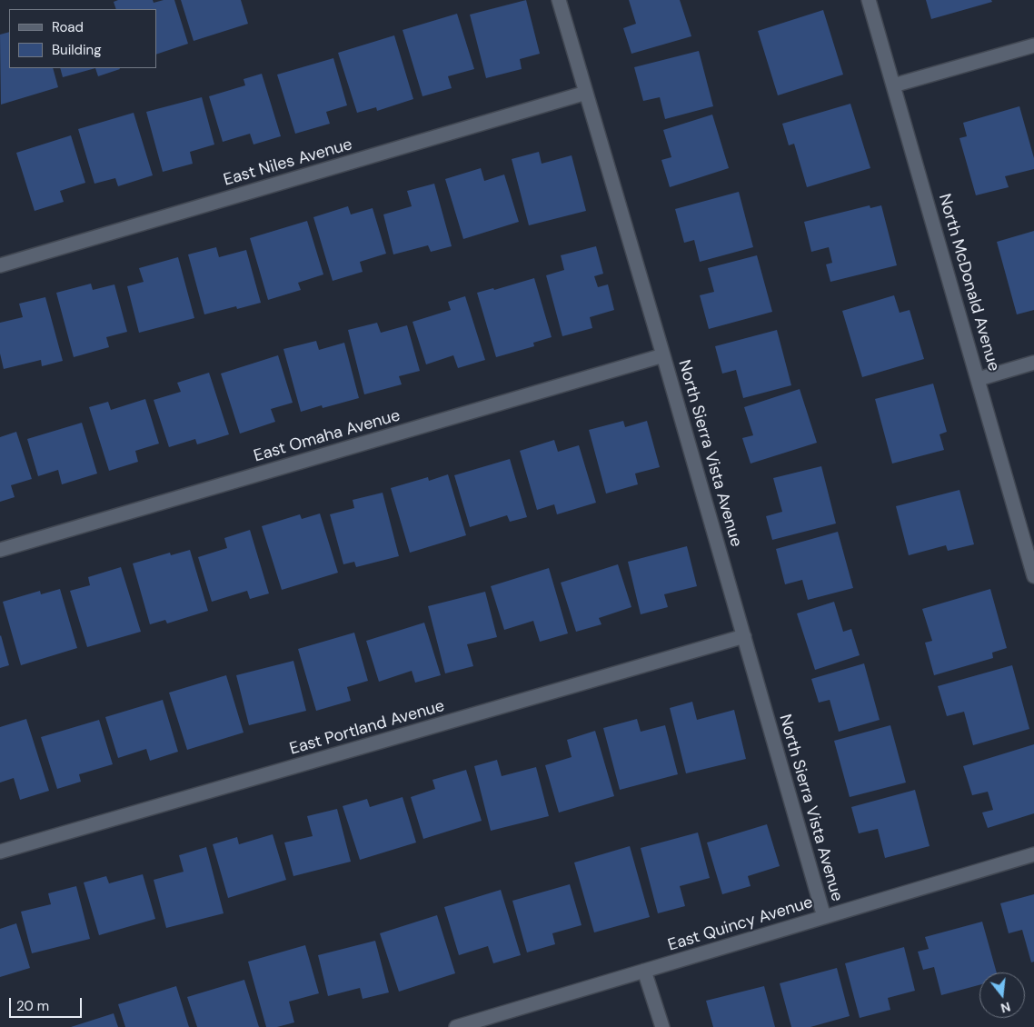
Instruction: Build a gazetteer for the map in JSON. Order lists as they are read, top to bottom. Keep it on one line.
{"streets":{"street":["East Niles Avenue","North McDonald Avenue","East Omaha Avenue","North Sierra Vista Avenue","East Portland Avenue","East Quincy Avenue"]},"crossings":[["East Niles Avenue","North Sierra Vista Avenue"],["East Omaha Avenue","North Sierra Vista Avenue"],["North Sierra Vista Avenue","East Portland Avenue"],["North Sierra Vista Avenue","East Quincy Avenue"]],"legend":["Road","Building"],"scale_bar":"20 m","north":"bottom"}
